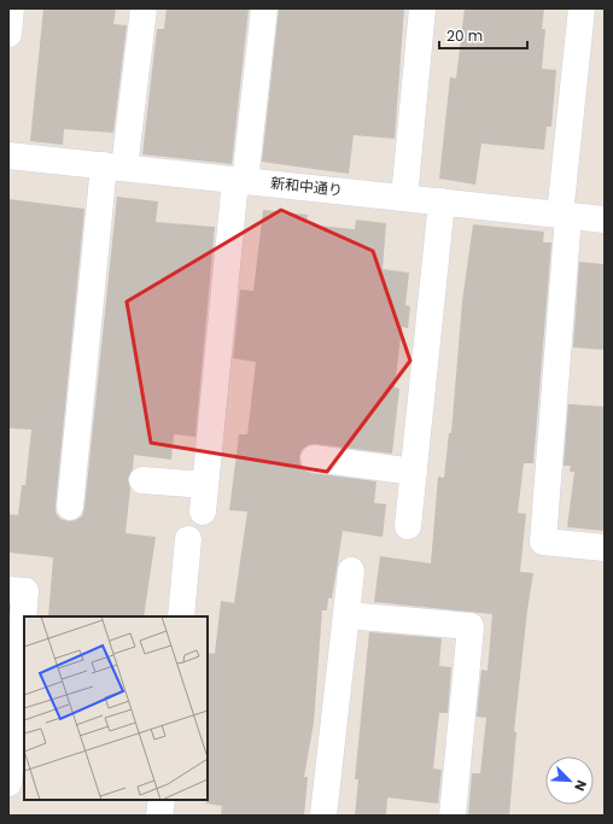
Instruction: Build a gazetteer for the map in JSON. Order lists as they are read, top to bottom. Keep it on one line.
{"streets":{"street":["新和中通り"]},"scale_bar":"20 m","north":"bottom right"}
